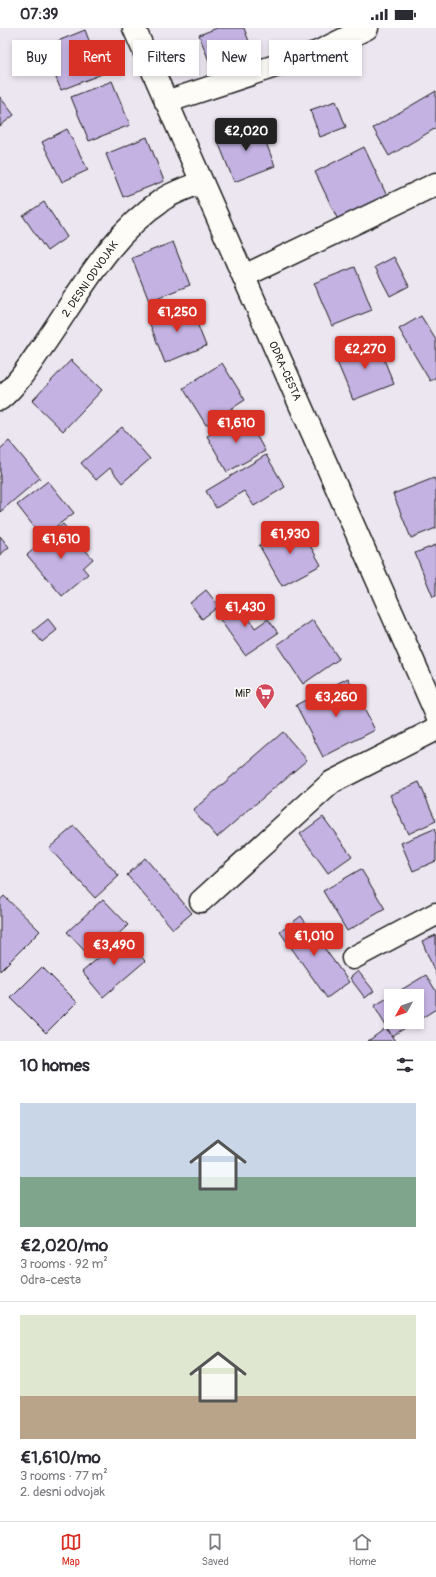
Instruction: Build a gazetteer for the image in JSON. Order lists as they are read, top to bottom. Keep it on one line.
{"streets":{"main road":["2. DESNI ODVOJAK","ODRA-CESTA"]},"crossings":[["2. DESNI ODVOJAK","ODRA-CESTA"]],"places":{"supermarket":["MiP"]},"north":"bottom left","page":{"status":"07:39","chip":["Buy","Rent","Filters","New","Apartment"],"price":["€2,020","€1,250","€2,270","€1,610","€1,930","€1,610","€1,430","€3,260","€1,010","€3,490"],"heading":"10 homes","list":[{"name":"€2,020/mo","note":"3 rooms · 92 m² · Odra-cesta"},{"name":"€1,610/mo","note":"3 rooms · 77 m² · 2. desni odvojak"}],"tabs":["Map","Saved","Home"]}}
